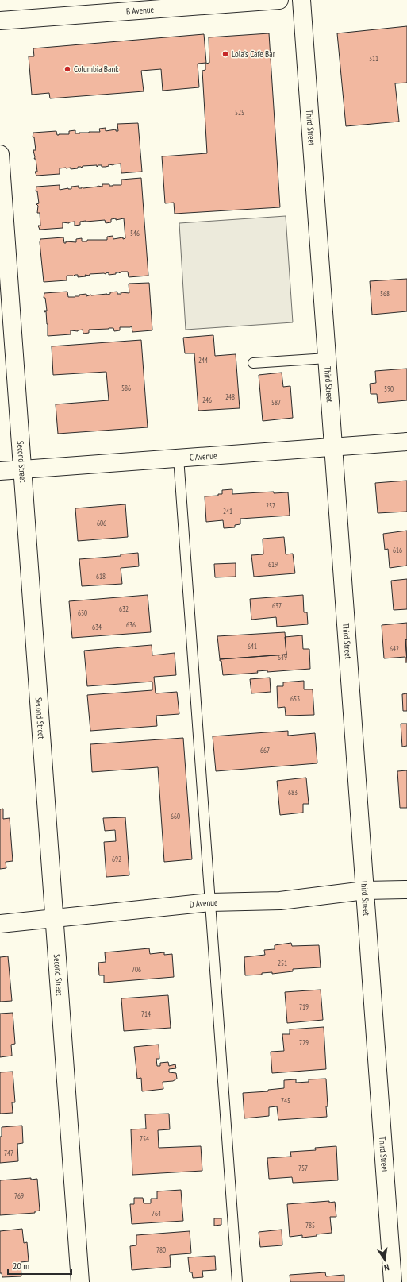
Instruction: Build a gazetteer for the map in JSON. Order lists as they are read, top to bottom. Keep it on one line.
{"streets":{"street":["B Avenue","Third Street","C Avenue","Second Street","D Avenue"]},"crossings":[["Third Street","C Avenue"],["Third Street","D Avenue"],["C Avenue","Second Street"],["Second Street","D Avenue"]],"places":["Lola's Cafe Bar","Columbia Bank"],"house_numbers":["311","525","546","568","244","586","590","248","246","587","257","241","606","616","619","618","637","632","630","636","634","641","642","649","653","667","683","660","692","251","706","719","714","729","745","754","747","757","769","764","785","780"],"scale_bar":"20 m","north":"bottom"}
